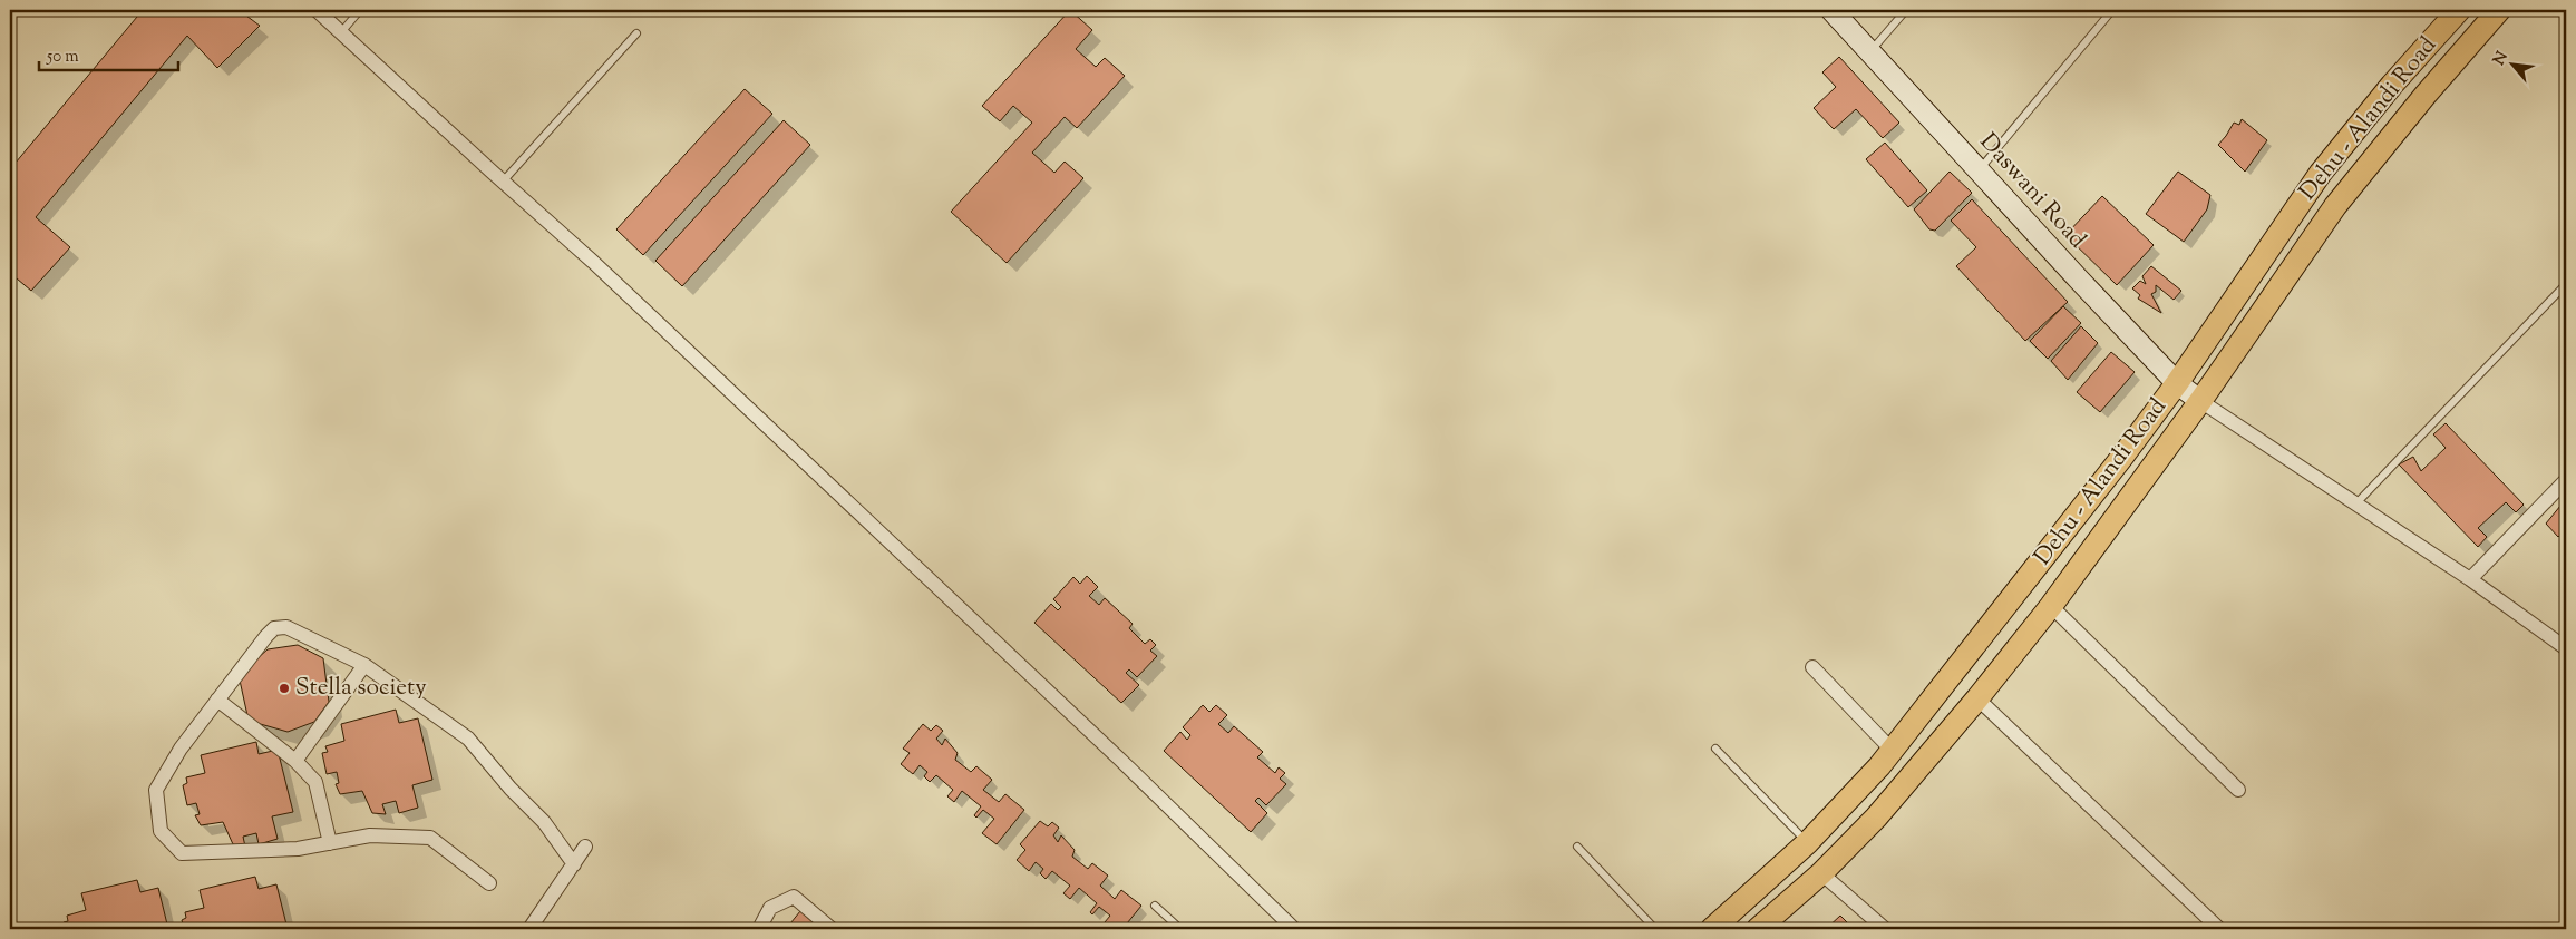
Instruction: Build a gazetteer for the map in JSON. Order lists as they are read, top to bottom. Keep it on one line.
{"streets":{"main road":["Dehu - Alandi Road"],"street":["Daswani Road"]},"crossings":[["Dehu - Alandi Road","Daswani Road"]],"places":["Stella society"],"scale_bar":"50 m","north":"top left"}
